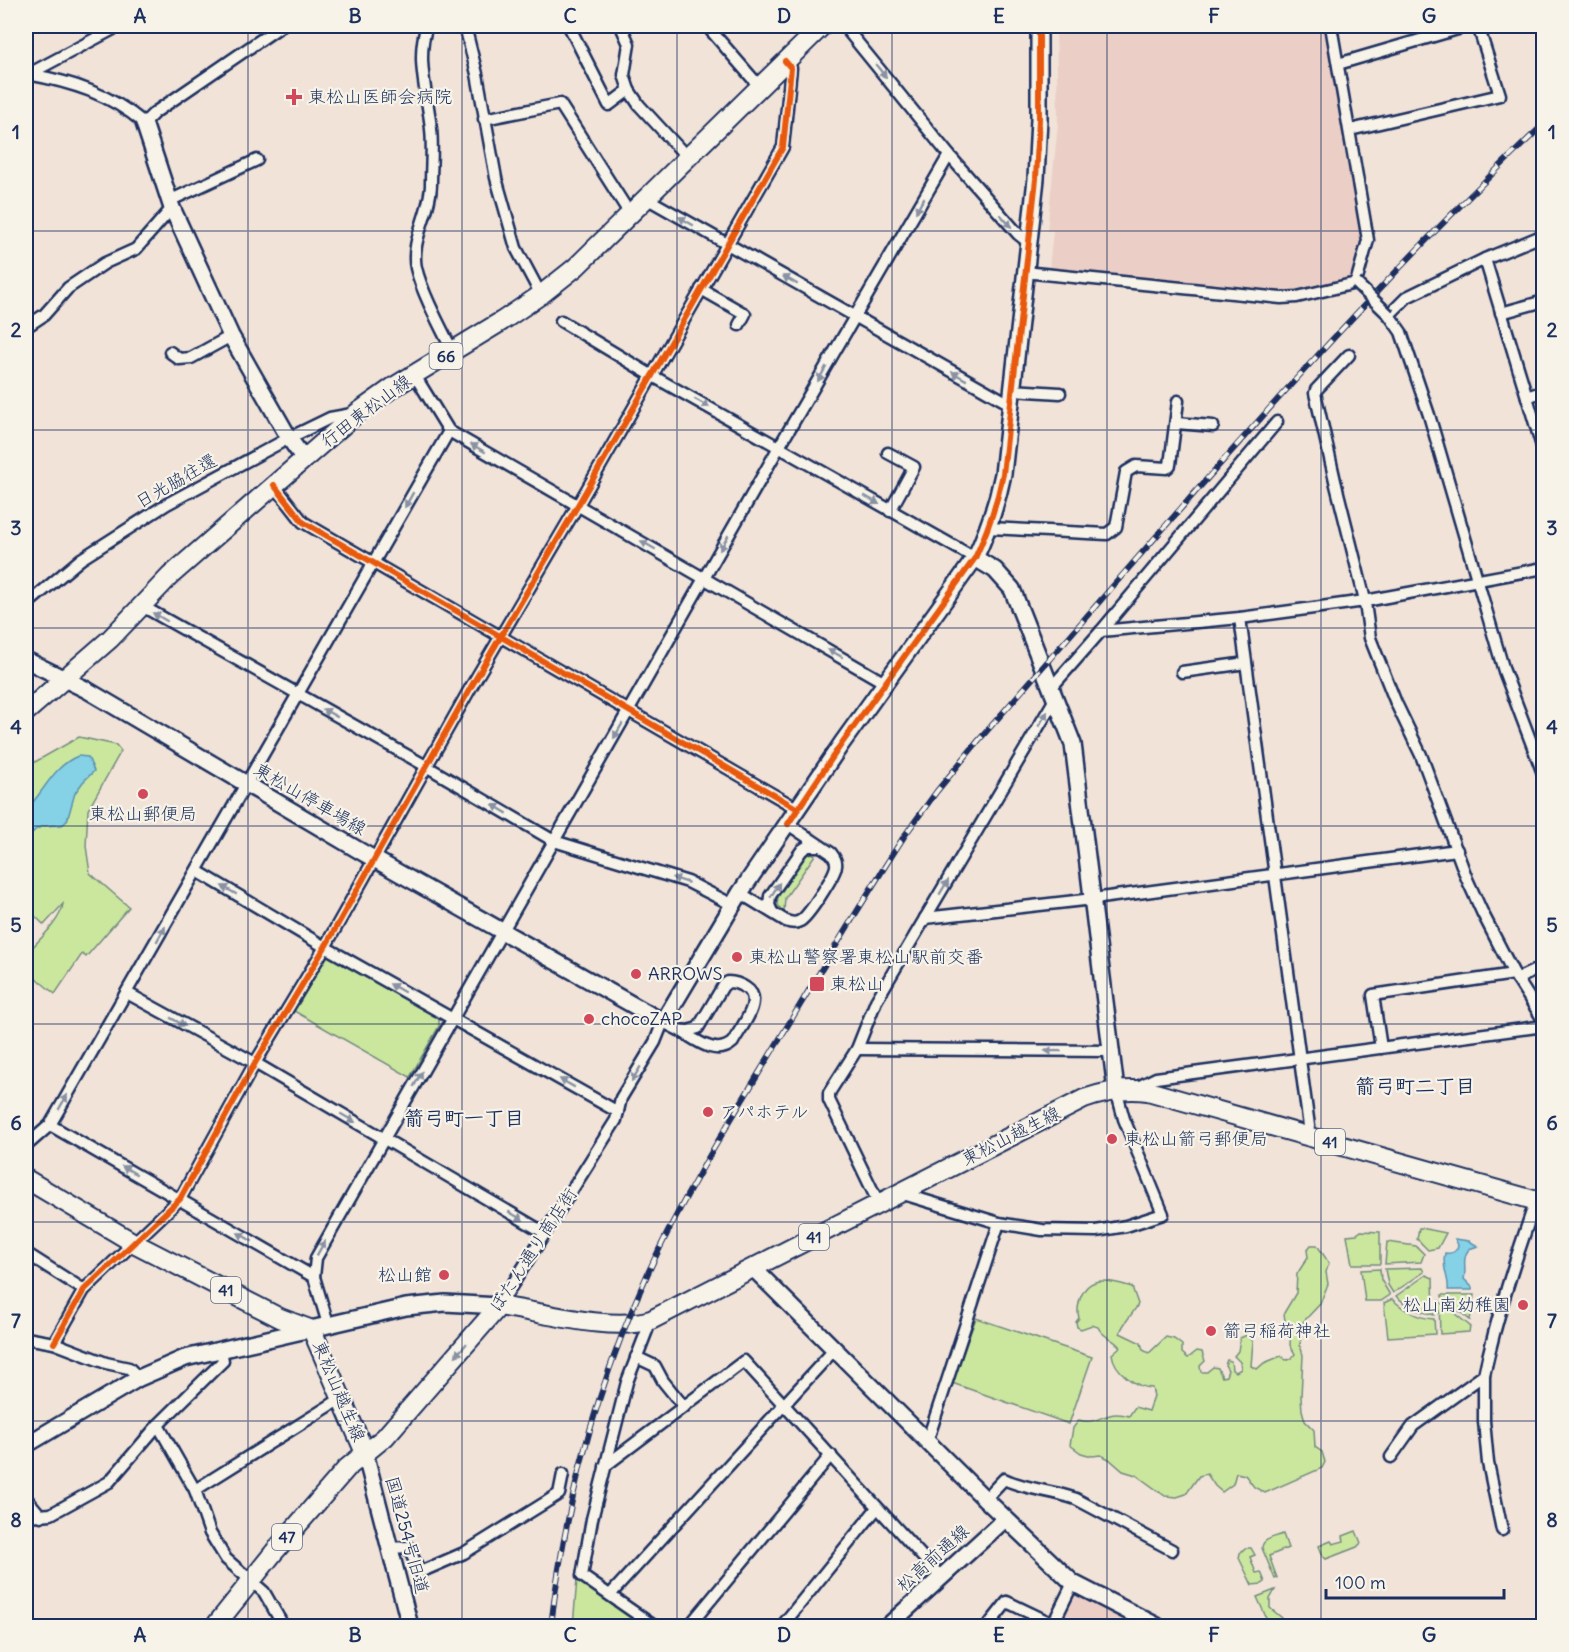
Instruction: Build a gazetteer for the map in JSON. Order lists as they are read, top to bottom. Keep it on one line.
{"streets":{"main road":["66","行田東松山線","東松山越生線","41","ぼたん通り商店街","47"],"street":["日光脇往還","東松山停車場線","国道254号旧道","松高前通線"]},"crossings":[["行田東松山線","日光脇往還"],["行田東松山線","東松山停車場線"],["東松山停車場線","ぼたん通り商店街"],["東松山越生線","ぼたん通り商店街"],["東松山越生線","国道254号旧道"],["東松山越生線","47"],["ぼたん通り商店街","国道254号旧道"],["ぼたん通り商店街","47"],["国道254号旧道","47"]],"one_way":["ぼたん通り商店街"],"districts":["箭弓町二丁目","箭弓町一丁目"],"places":{"health":["東松山医師会病院"],"other":["東松山郵便局","東松山警察署東松山駅前交番","ARROWS","chocoZAP","アパホテル","東松山箭弓郵便局","松山館","松山南幼稚園","箭弓稲荷神社"],"transit":["東松山"]},"scale_bar":"100 m","grid":{"columns":["A","B","C","D","E","F","G"],"rows":["1","2","3","4","5","6","7","8"]}}
